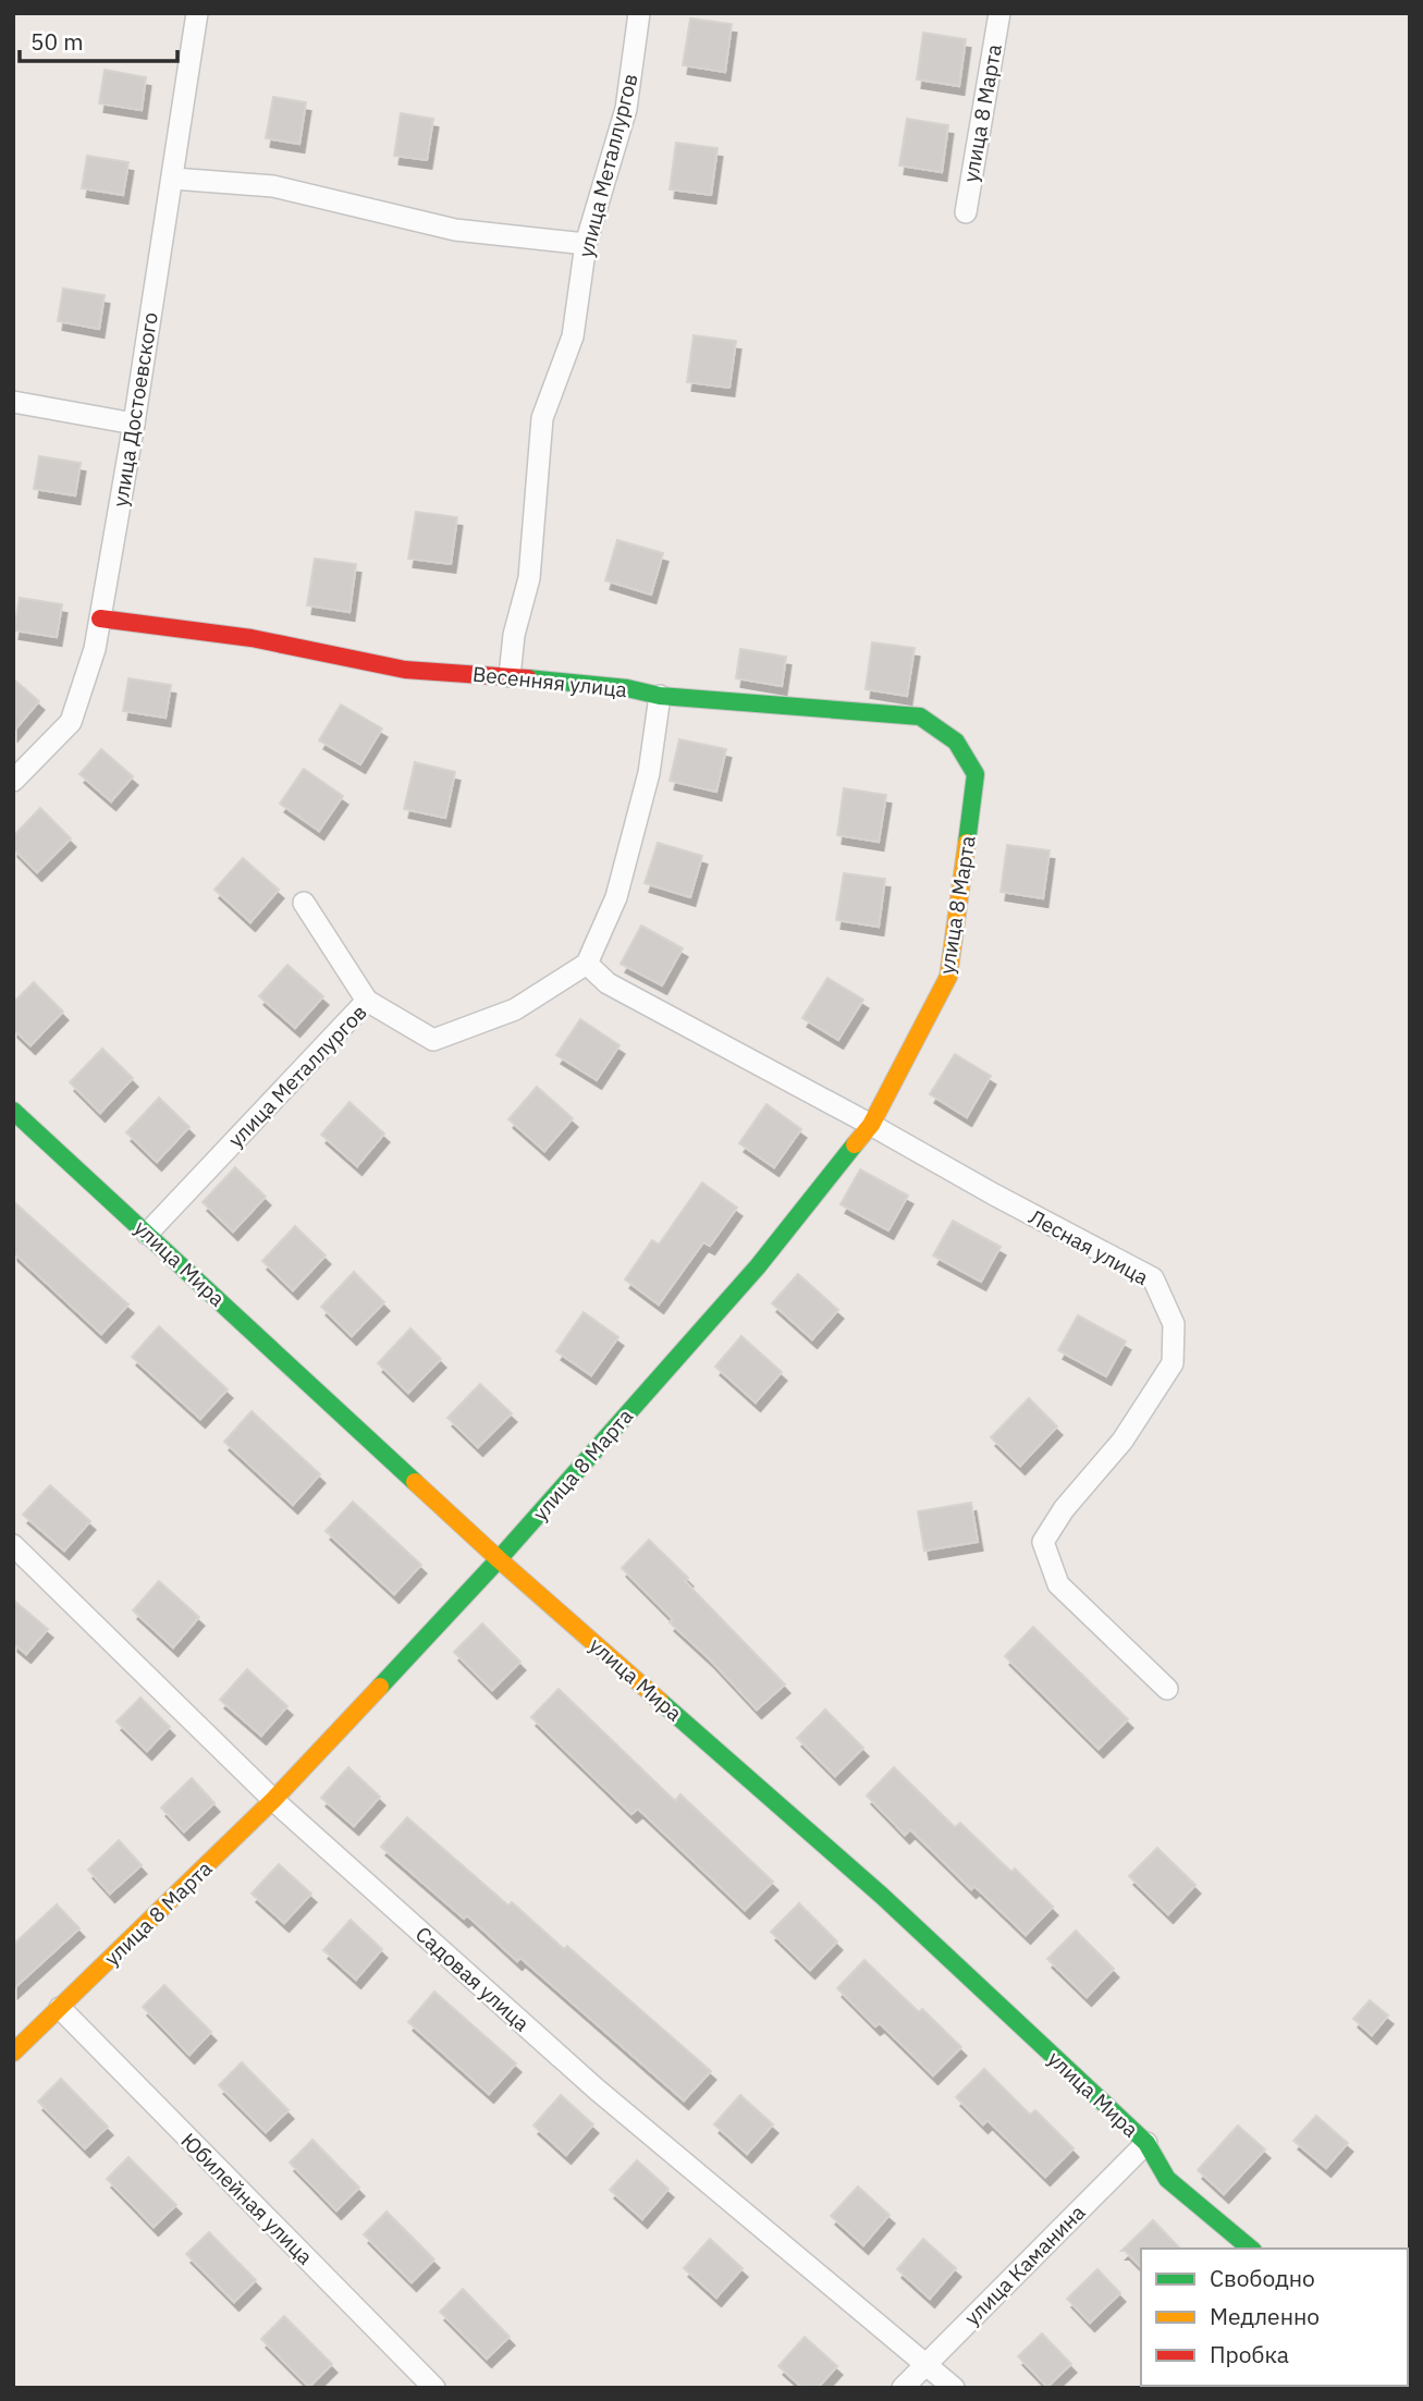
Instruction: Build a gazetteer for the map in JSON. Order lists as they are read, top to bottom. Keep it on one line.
{"streets":{"street":["улица 8 Марта","улица Металлургов","улица Достоевского","Весенняя улица","Лесная улица","улица Мира","Садовая улица","Юбилейная улица","улица Каманина"]},"crossings":[["улица 8 Марта","Весенняя улица"],["улица 8 Марта","Лесная улица"],["улица 8 Марта","улица Мира"],["улица 8 Марта","Садовая улица"],["улица 8 Марта","Юбилейная улица"],["улица Металлургов","Весенняя улица"],["улица Металлургов","Лесная улица"],["улица Металлургов","улица Мира"],["улица Достоевского","Весенняя улица"],["улица Мира","улица Каманина"],["Садовая улица","улица Каманина"]],"legend":["Свободно","Медленно","Пробка"],"scale_bar":"50 m"}
